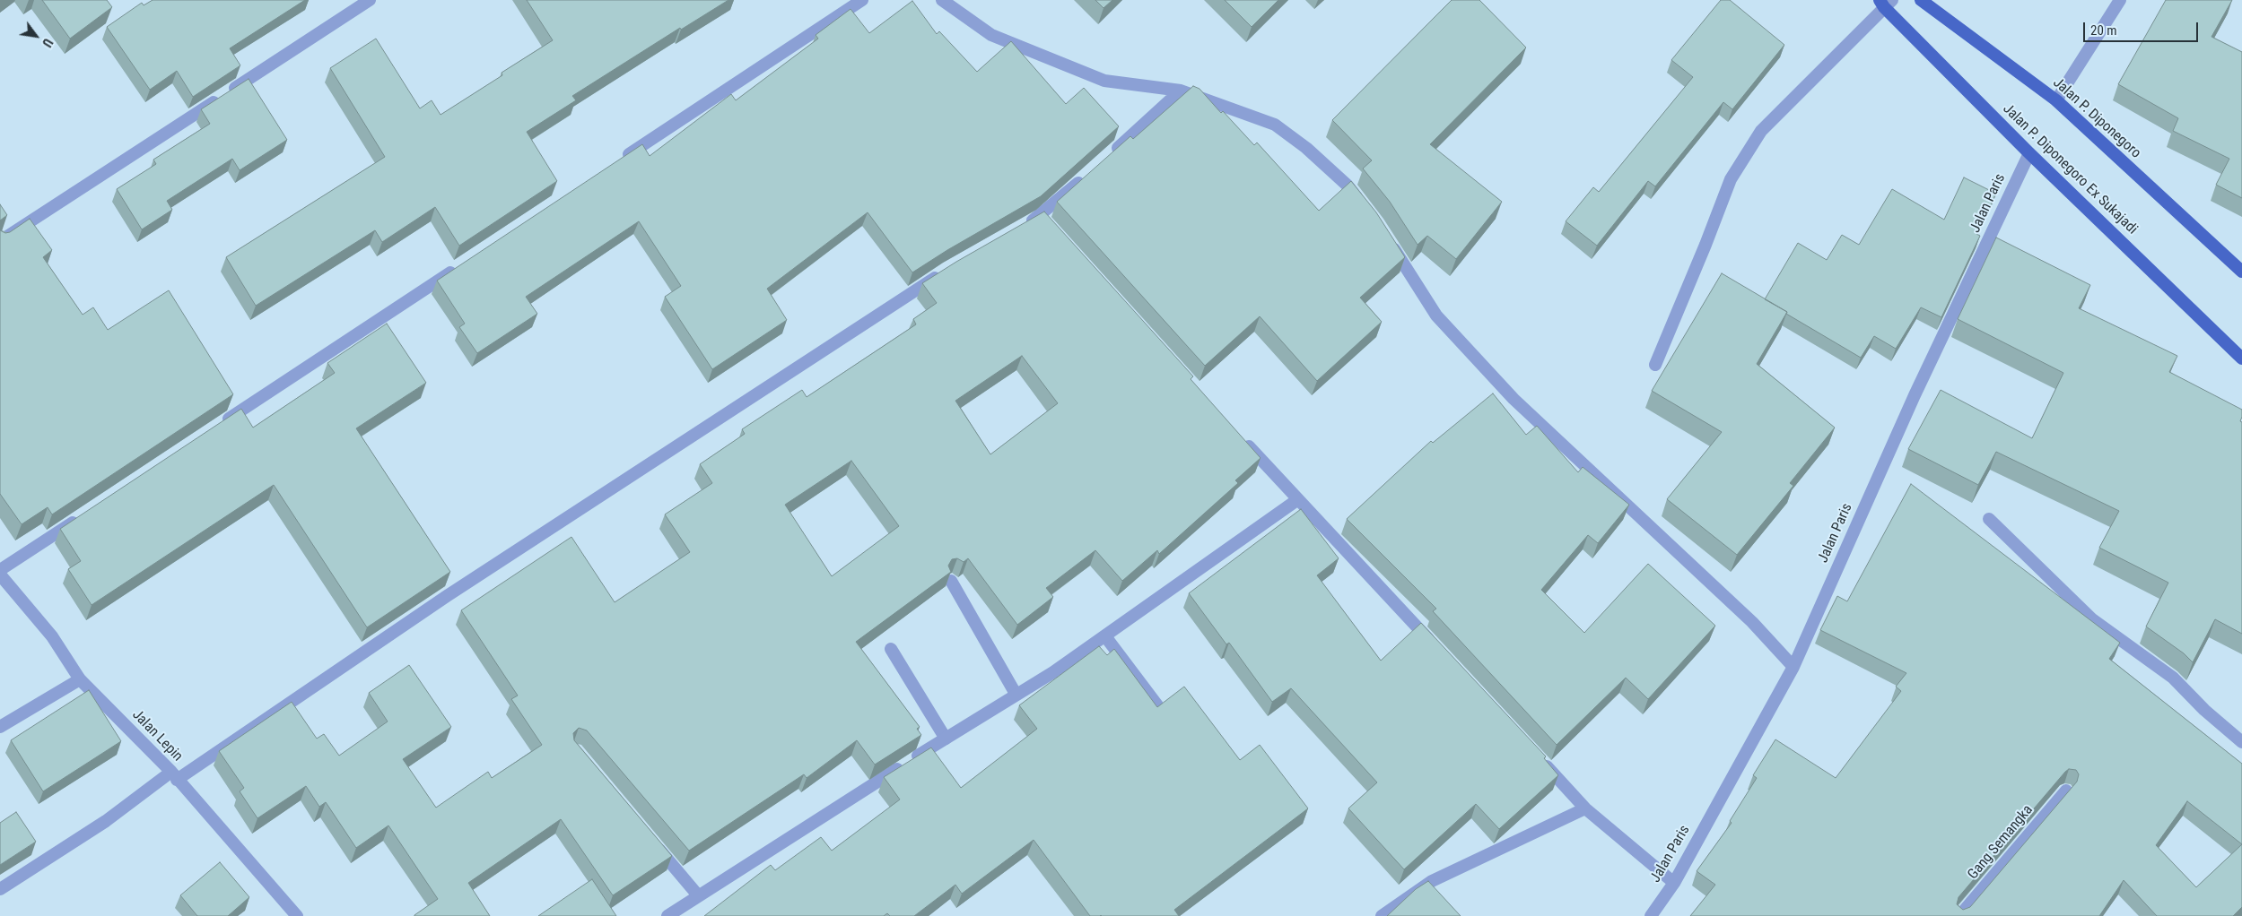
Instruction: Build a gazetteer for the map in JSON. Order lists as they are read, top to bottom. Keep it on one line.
{"streets":{"main road":["Jalan P. Diponegoro","Jalan P. Diponegoro Ex Sukajadi"],"street":["Jalan Paris","Jalan Lepin","Gang Semangka"]},"crossings":[["Jalan P. Diponegoro Ex Sukajadi","Jalan Paris"]],"scale_bar":"20 m","north":"bottom right"}
